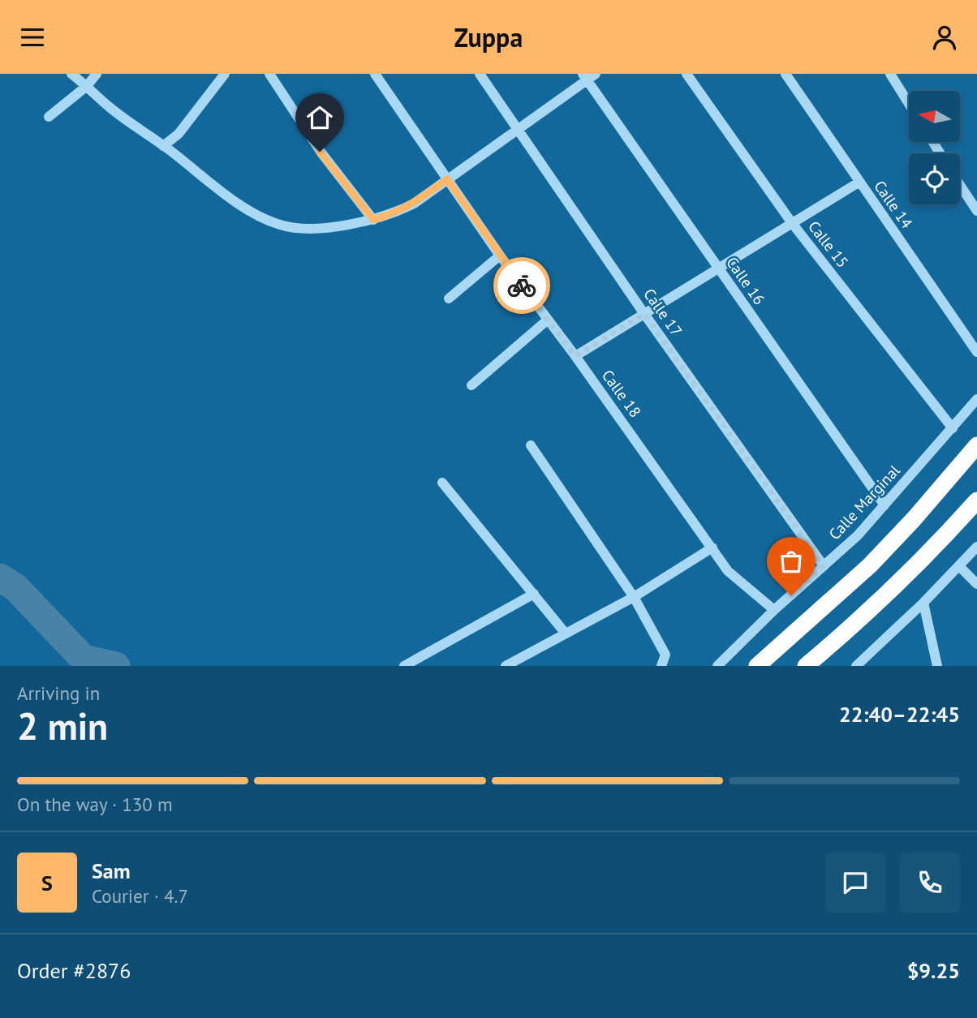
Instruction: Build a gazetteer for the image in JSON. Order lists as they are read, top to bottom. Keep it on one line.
{"streets":{"street":["Calle 14","Calle 15","Calle 16","Calle 17","Calle 18","Calle Marginal"]},"crossings":[["Calle 15","Calle Marginal"],["Calle 16","Calle Marginal"],["Calle 17","Calle Marginal"],["Calle 18","Calle Marginal"]],"north":"left","page":{"header":"Zuppa","heading":["2 min","Arriving in","22:40–22:45"],"panel":["Sam","Courier · 4.7","Order #2876","$9.25"],"bar":"On the way · 130 m","round":"S"}}
